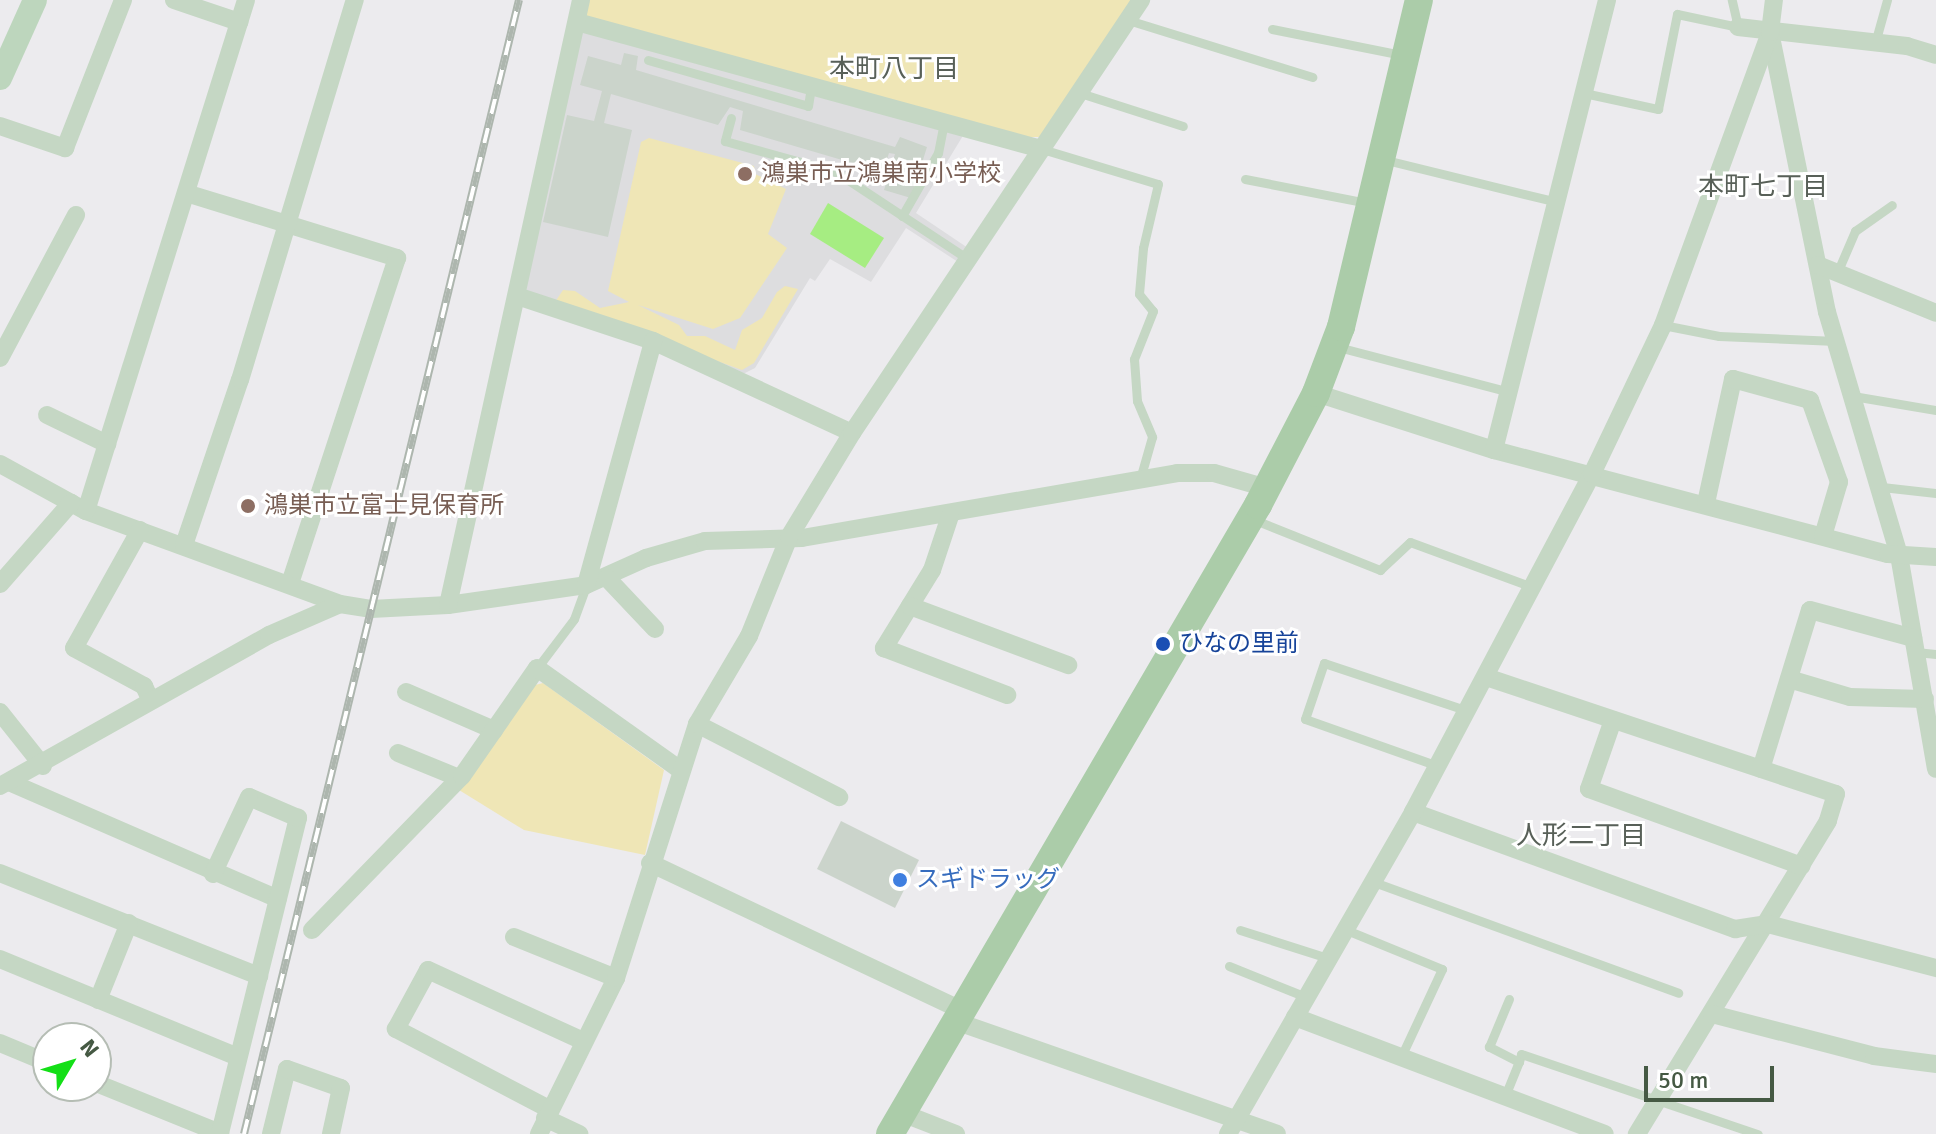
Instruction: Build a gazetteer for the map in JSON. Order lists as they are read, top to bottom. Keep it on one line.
{"districts":["本町八丁目","本町七丁目","人形二丁目"],"places":["鴻巣市立鴻巣南小学校","鴻巣市立富士見保育所","ひなの里前","スギドラッグ"],"scale_bar":"50 m","north":"top right"}
